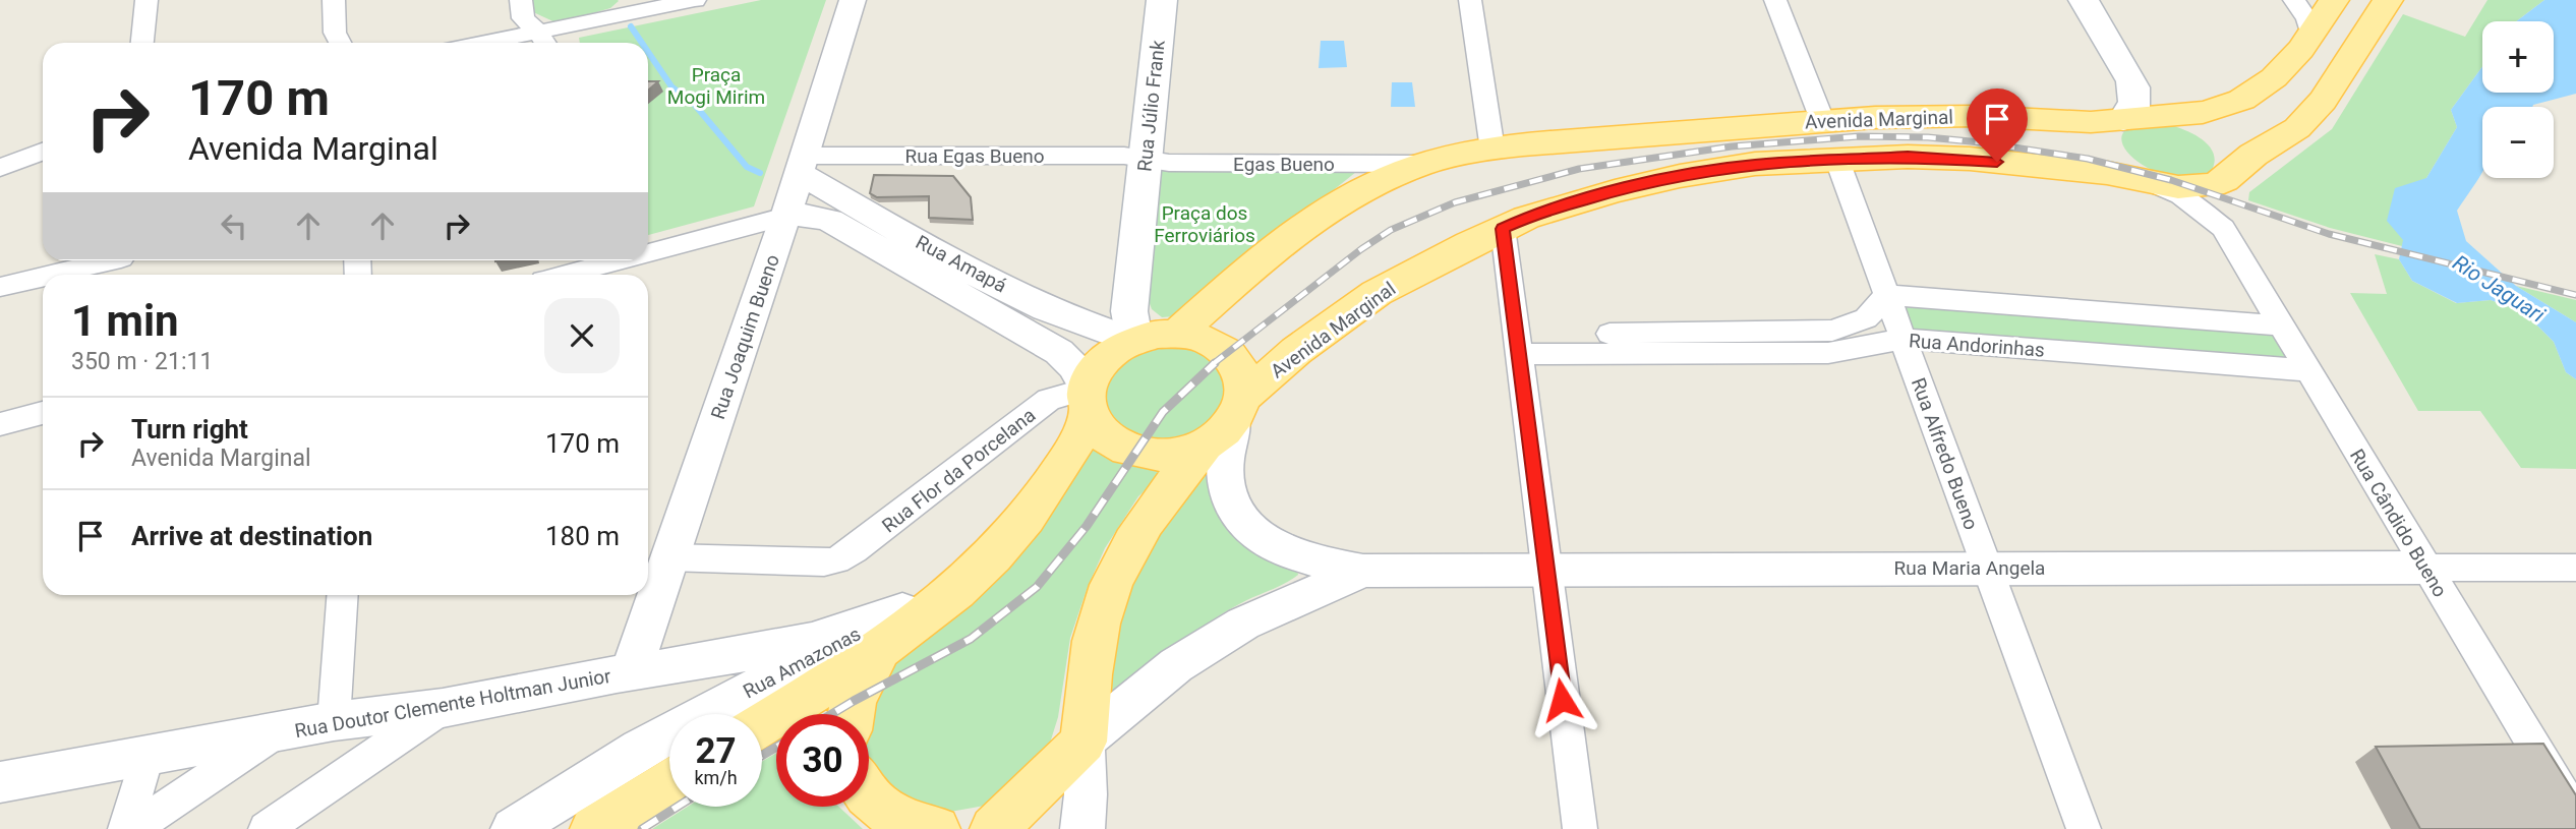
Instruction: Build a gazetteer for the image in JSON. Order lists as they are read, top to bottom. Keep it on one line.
{"streets":{"main road":["Rua Júlio Frank","Avenida Marginal"],"street":["Rua Egas Bueno","Egas Bueno","Rua Amapá","Rua Joaquim Bueno","Rua Andorinhas","Rua Alfredo Bueno","Rua Flor da Porcelana","Rua Cândido Bueno","Rua Maria Angela","Rua Amazonas","Rua Doutor Clemente Holtman Junior"]},"crossings":[["Rua Júlio Frank","Avenida Marginal"],["Rua Júlio Frank","Rua Egas Bueno"],["Rua Júlio Frank","Egas Bueno"],["Rua Júlio Frank","Rua Amapá"],["Rua Júlio Frank","Rua Flor da Porcelana"],["Rua Júlio Frank","Rua Maria Angela"],["Avenida Marginal","Egas Bueno"],["Avenida Marginal","Rua Amapá"],["Avenida Marginal","Rua Alfredo Bueno"],["Avenida Marginal","Rua Flor da Porcelana"],["Avenida Marginal","Rua Cândido Bueno"],["Avenida Marginal","Rua Maria Angela"],["Rua Egas Bueno","Egas Bueno"],["Rua Egas Bueno","Rua Amapá"],["Rua Egas Bueno","Rua Joaquim Bueno"],["Rua Amapá","Rua Joaquim Bueno"],["Rua Amapá","Rua Flor da Porcelana"],["Rua Amapá","Rua Maria Angela"],["Rua Joaquim Bueno","Rua Flor da Porcelana"],["Rua Joaquim Bueno","Rua Doutor Clemente Holtman Junior"],["Rua Andorinhas","Rua Alfredo Bueno"],["Rua Andorinhas","Rua Cândido Bueno"],["Rua Alfredo Bueno","Rua Maria Angela"],["Rua Flor da Porcelana","Rua Maria Angela"],["Rua Cândido Bueno","Rua Maria Angela"],["Rua Amazonas","Rua Doutor Clemente Holtman Junior"]],"water":["Rio Jaguari"],"parks":["Praça Mogi Mirim","Praça dos Ferroviários"],"page":{"map_buttons":["+","−"],"turn":["170 m","Avenida Marginal"],"heading":["1 min","350 m · 21:11"],"list":[{"name":"Turn right","note":"Avenida Marginal","value":"170 m"},{"name":"Arrive at destination","value":"180 m"}],"speed":"27 km/h","limit":"30"}}
